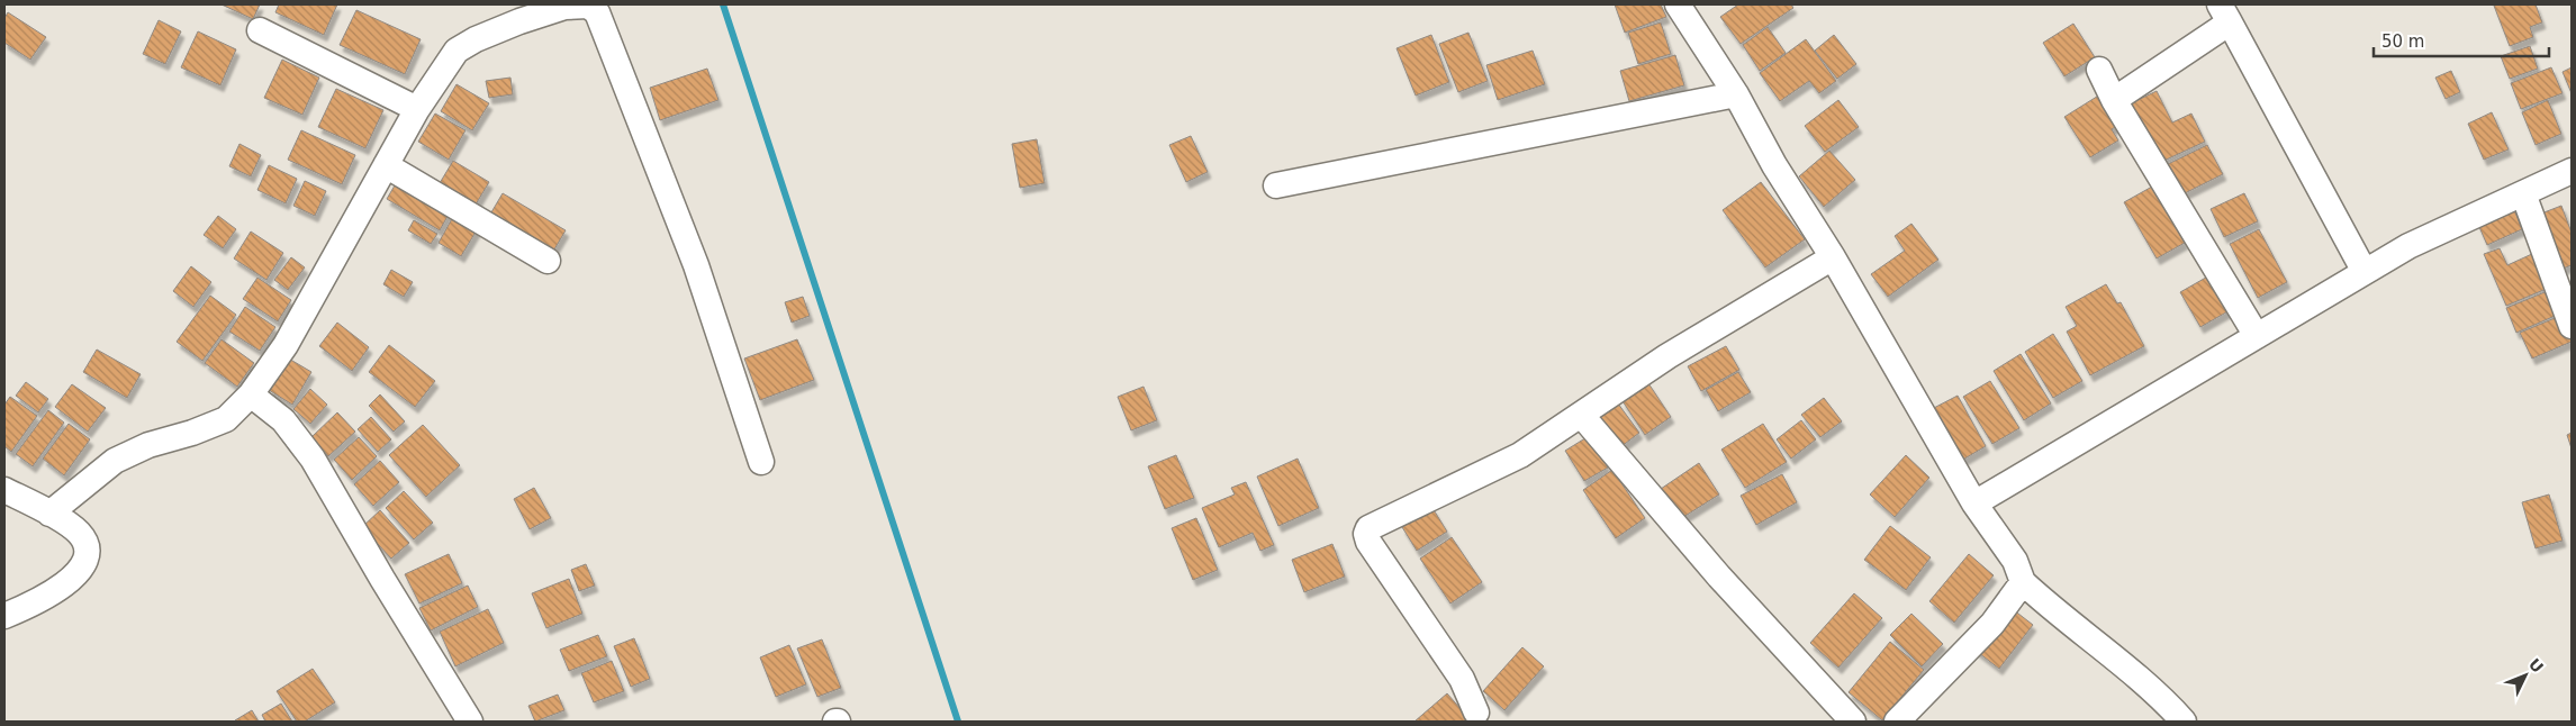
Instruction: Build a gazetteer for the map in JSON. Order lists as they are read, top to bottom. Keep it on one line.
{"scale_bar":"50 m","north":"top right"}
